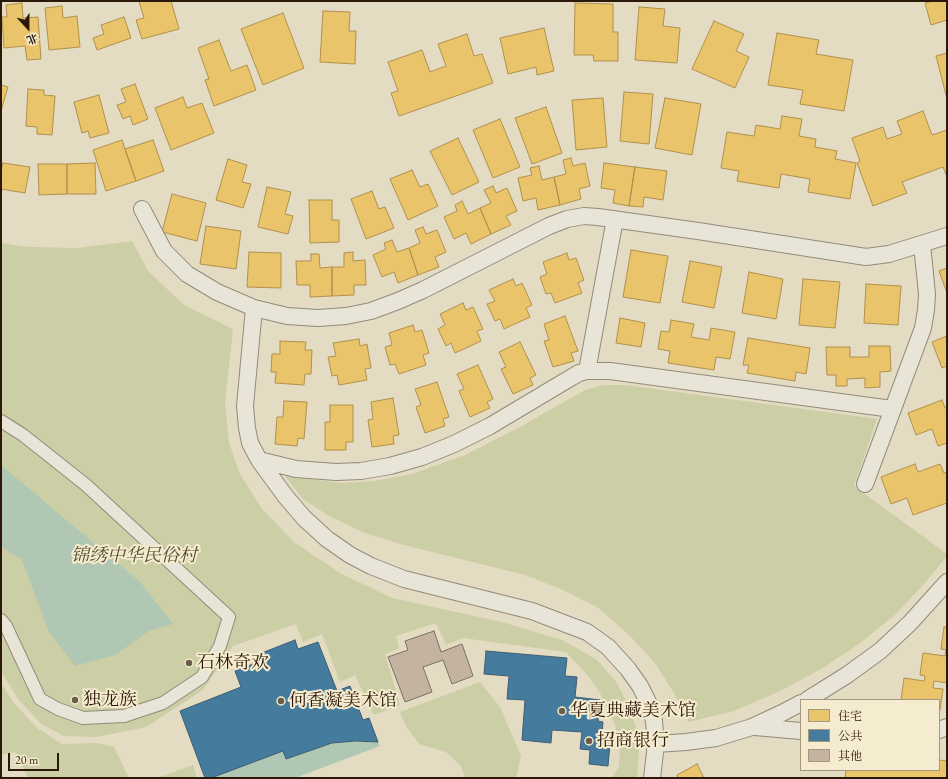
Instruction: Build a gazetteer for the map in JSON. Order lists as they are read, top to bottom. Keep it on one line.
{"parks":["锦绣中华民俗村"],"places":["石林奇欢","独龙族","何香凝美术馆","华夏典藏美术馆","招商银行"],"legend":["住宅","公共","其他"],"scale_bar":"20 m","north":"bottom"}
